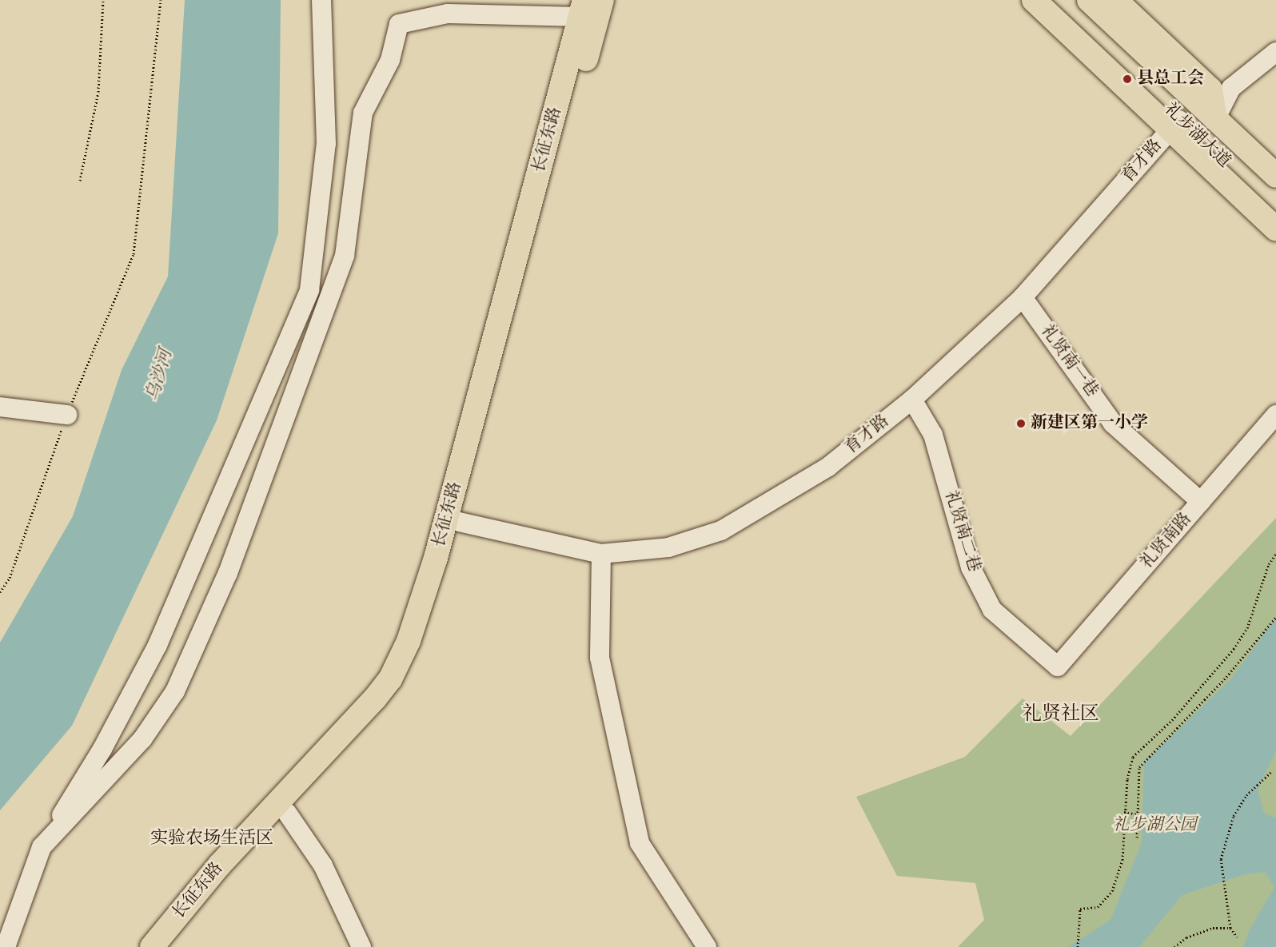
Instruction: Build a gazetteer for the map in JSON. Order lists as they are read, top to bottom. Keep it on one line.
{"streets":{"main road":["礼步湖大道","长征东路"],"street":["育才路","礼贤南一巷","礼贤南二巷","礼贤南路"]},"crossings":[["礼步湖大道","育才路"],["长征东路","育才路"],["育才路","礼贤南一巷"],["育才路","礼贤南二巷"],["礼贤南一巷","礼贤南路"],["礼贤南二巷","礼贤南路"]],"districts":["礼贤社区","实验农场生活区"],"water":["乌沙河"],"parks":["礼步湖公园"],"places":["县总工会","新建区第一小学"]}
